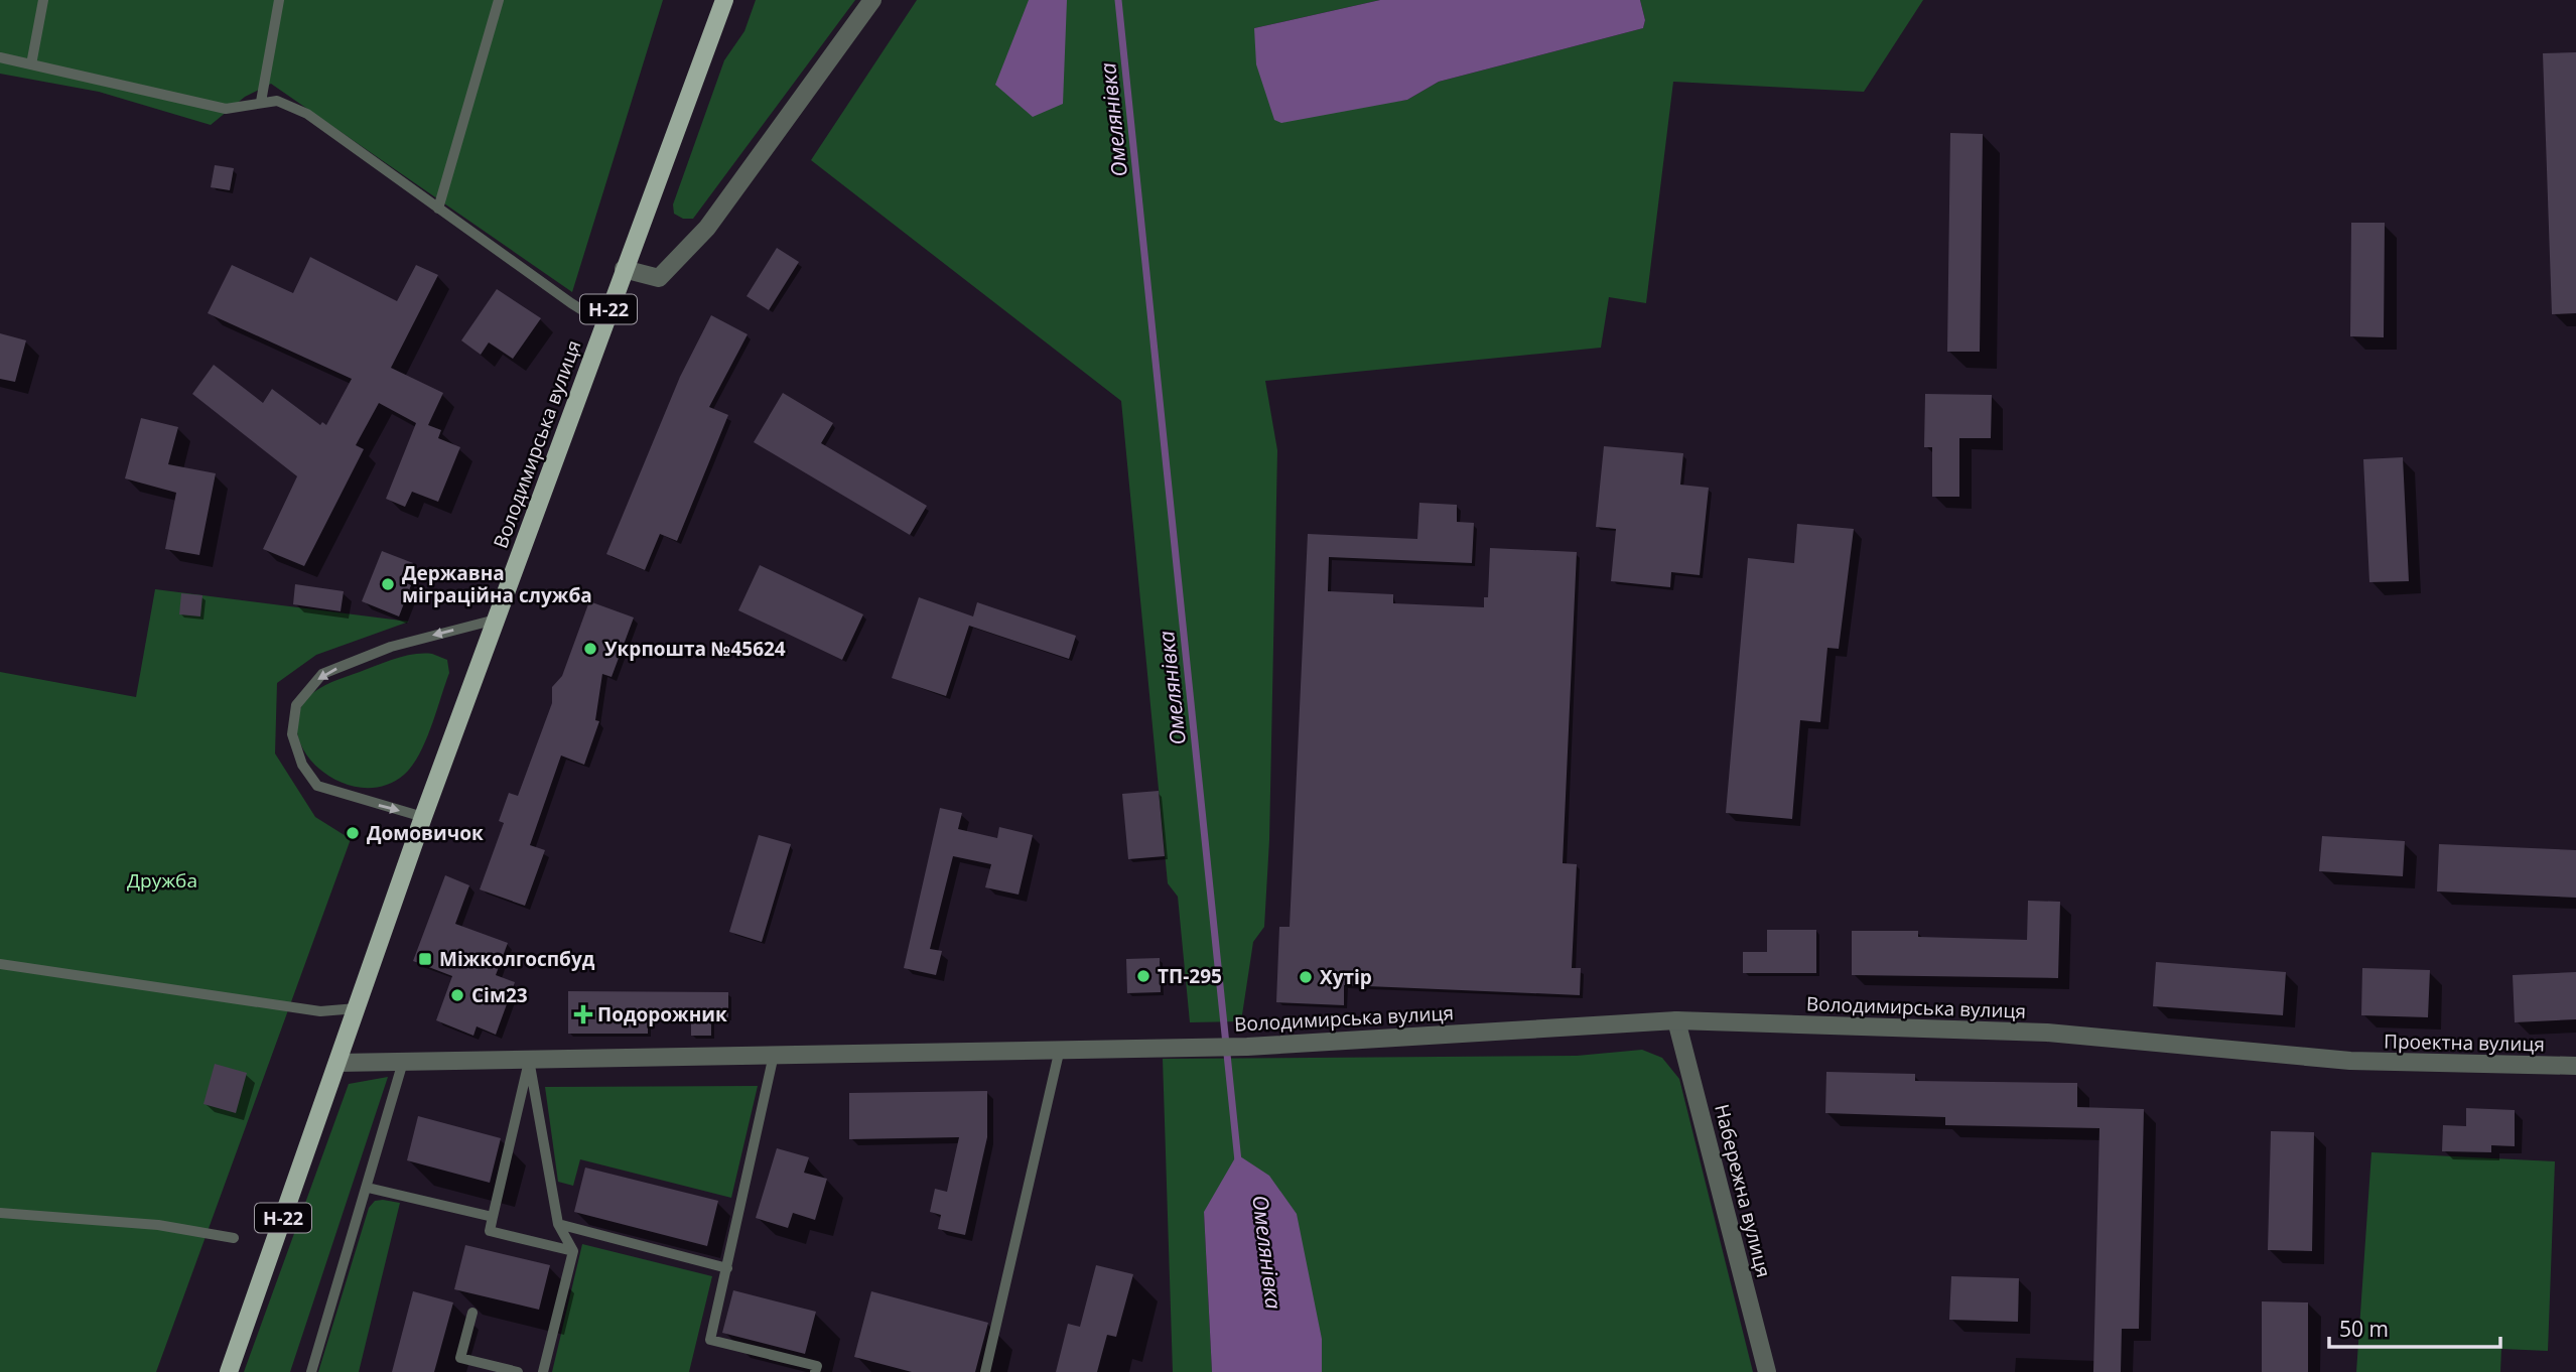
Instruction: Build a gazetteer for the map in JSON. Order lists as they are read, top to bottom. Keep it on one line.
{"streets":{"main road":["Н-22","Володимирська вулиця"],"street":["Проектна вулиця","Набережна вулиця"]},"crossings":[["Володимирська вулиця","Проектна вулиця"],["Володимирська вулиця","Набережна вулиця"]],"water":["Омелянівка"],"parks":["Дружба"],"places":{"other":["Державна міграційна служба","Укрпошта №45624","Домовичок","ТП-295","Хутір","Сім23"],"transit":["Міжколгоспбуд"],"health":["Подорожник"]},"scale_bar":"50 m"}
